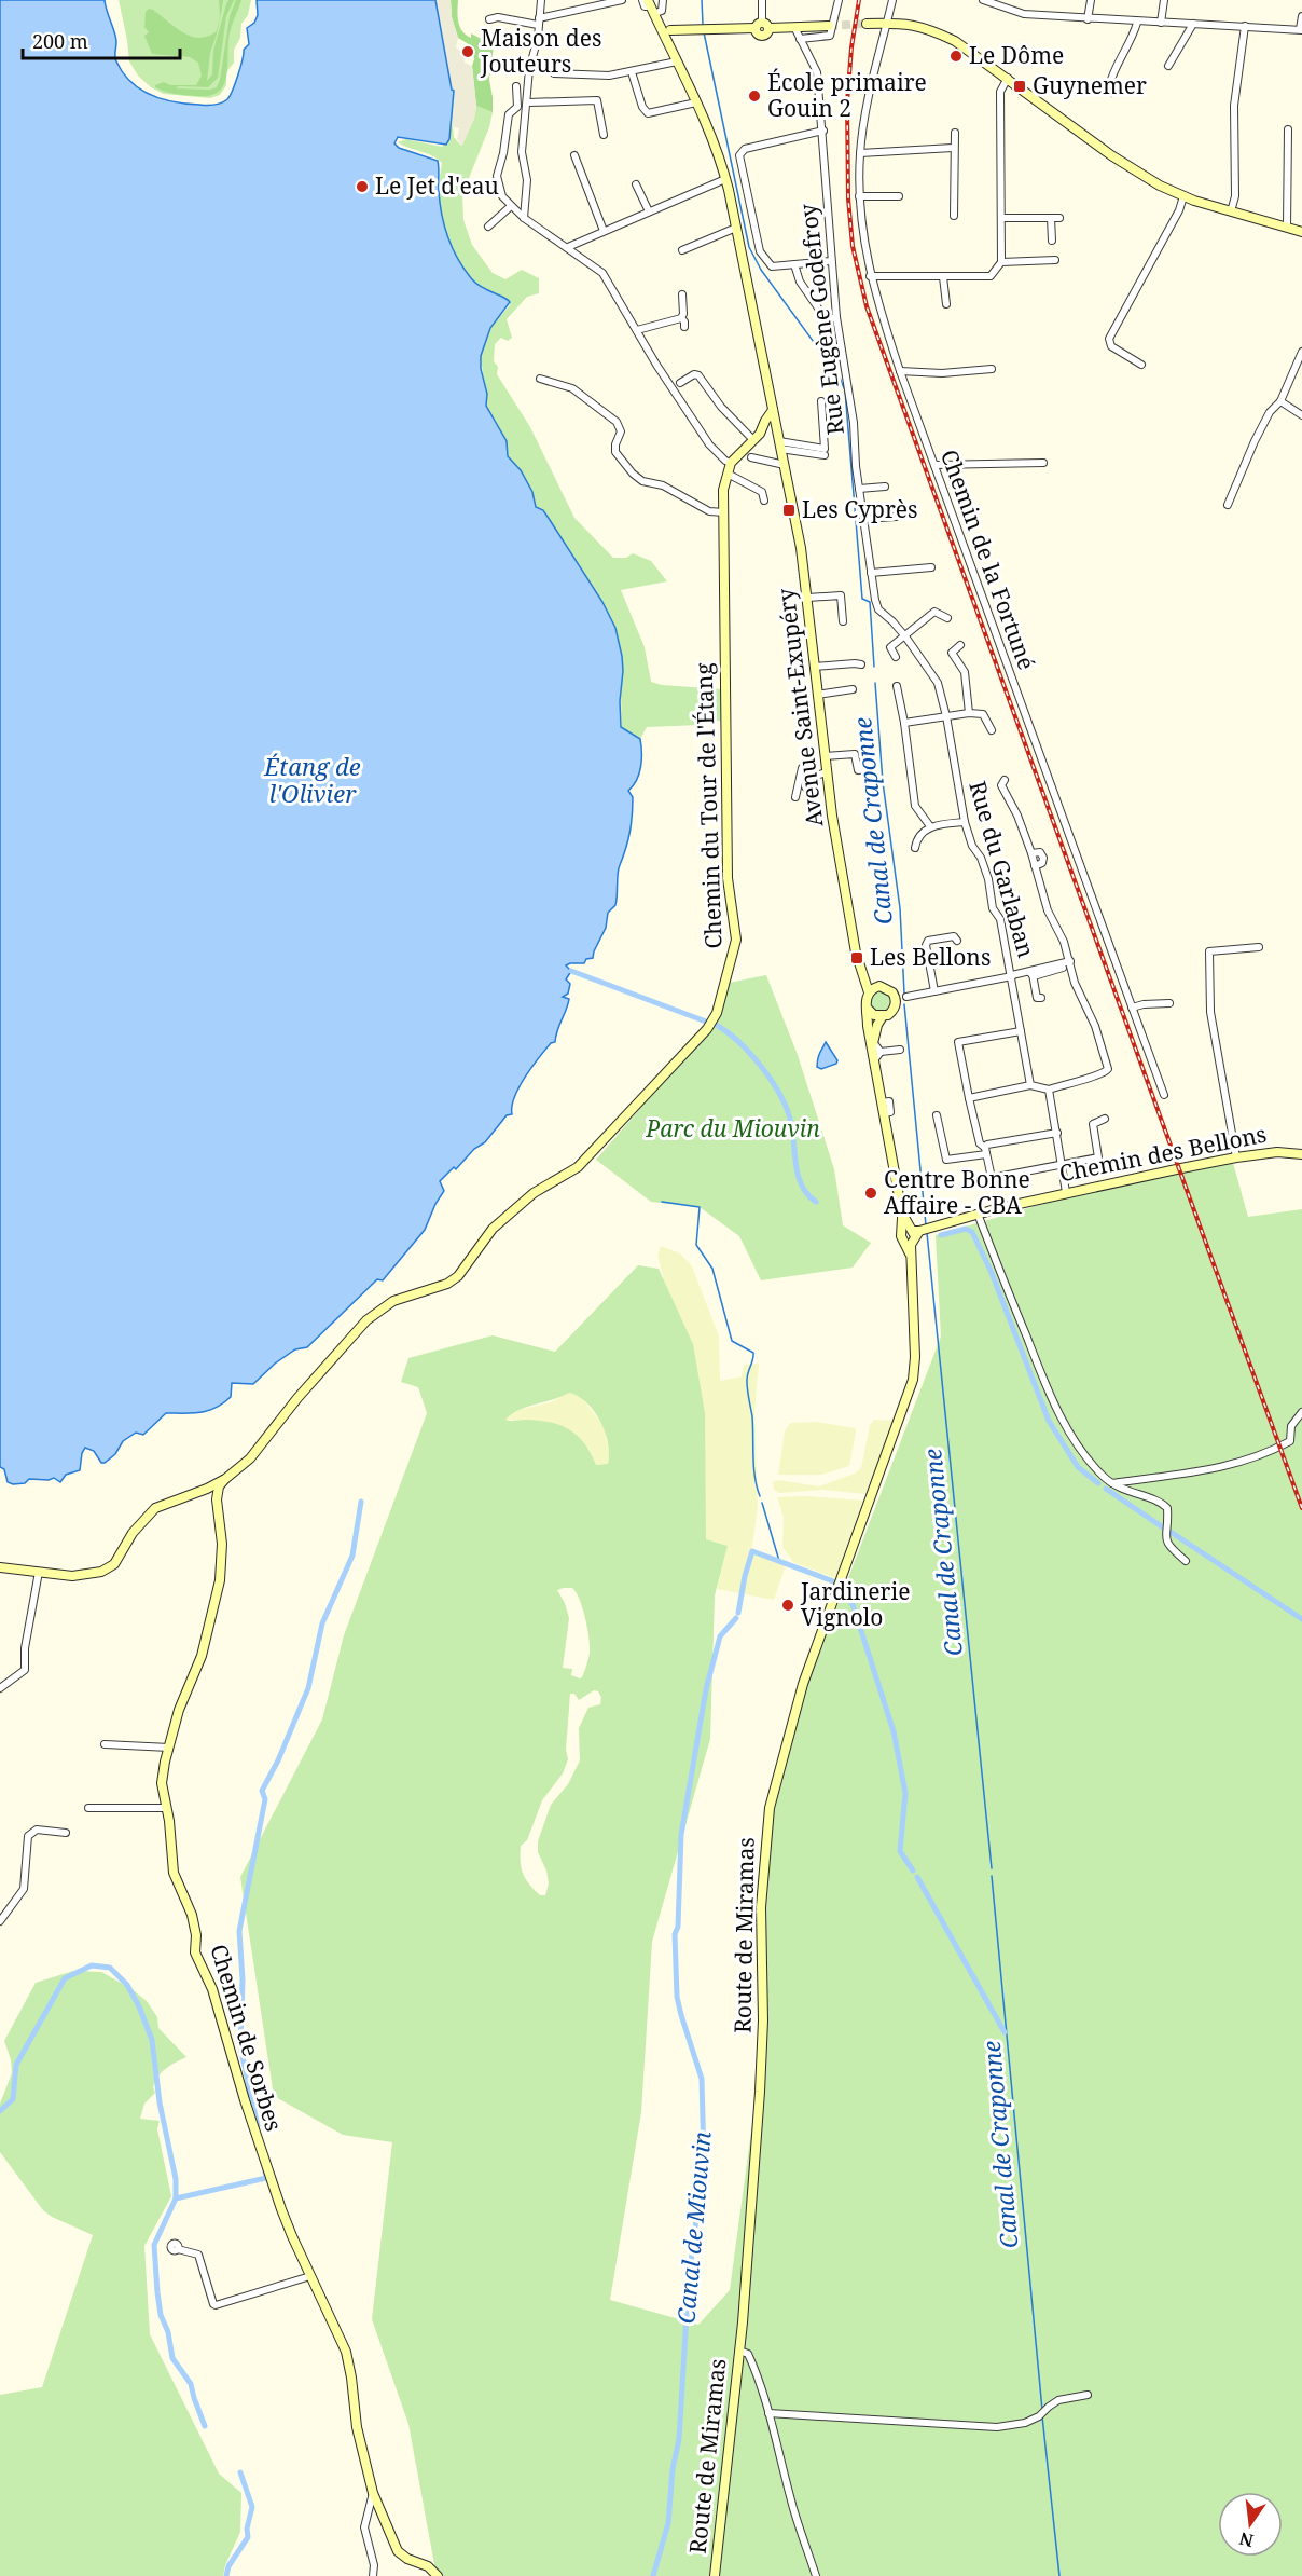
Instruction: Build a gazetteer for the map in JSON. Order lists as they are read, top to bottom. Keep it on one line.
{"streets":{"main road":["Avenue Saint-Exupéry","Chemin du Tour de l'Étang","Chemin des Bellons","Route de Miramas","Chemin de Sorbes"],"street":["Rue Eugène Godefroy","Chemin de la Fortuné","Rue du Garlaban"]},"crossings":[["Rue Eugène Godefroy","Rue du Garlaban"],["Avenue Saint-Exupéry","Chemin du Tour de l'Étang"],["Chemin du Tour de l'Étang","Chemin de Sorbes"],["Chemin des Bellons","Route de Miramas"]],"water":["Étang de l'Olivier","Canal de Craponne","Canal de Miouvin"],"parks":["Parc du Miouvin"],"places":{"other":["Maison des Jouteurs","Le Dôme","École primaire Gouin 2","Le Jet d'eau","Centre Bonne Affaire - CBA","Jardinerie Vignolo"],"transit":["Guynemer","Les Cyprès","Les Bellons"]},"scale_bar":"200 m","north":"bottom"}
